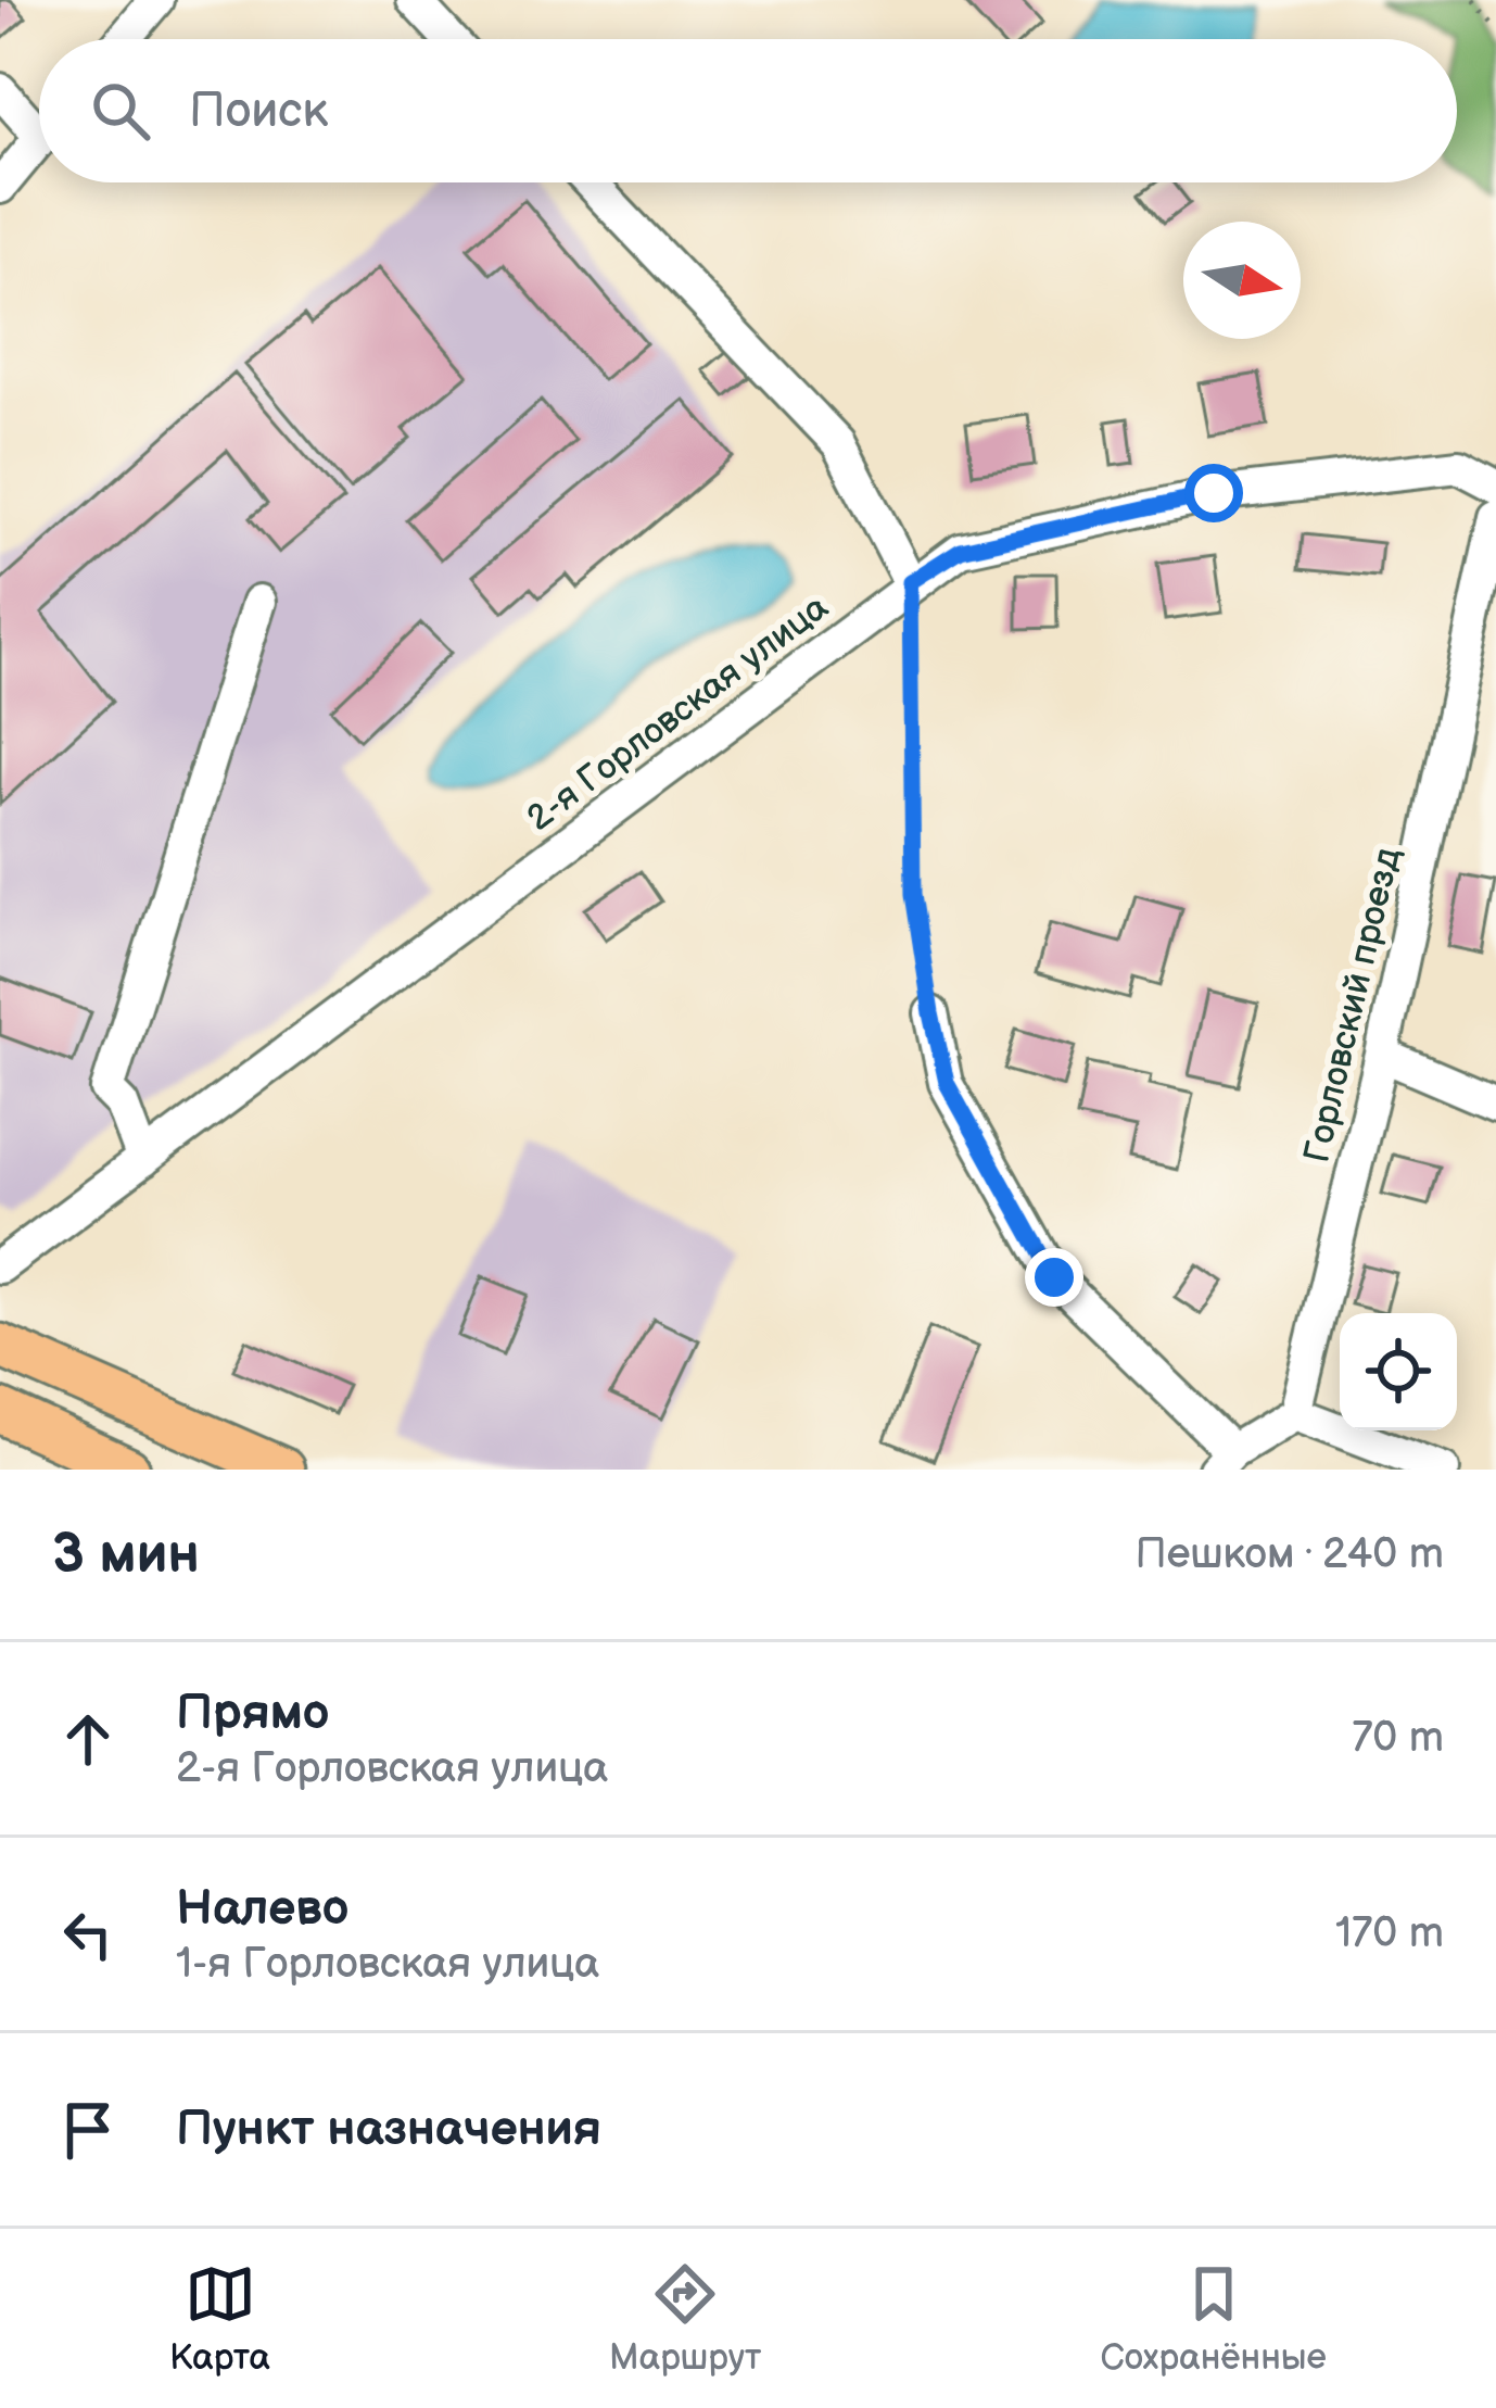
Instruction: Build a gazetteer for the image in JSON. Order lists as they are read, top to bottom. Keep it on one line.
{"streets":{"street":["2-я Горловская улица","Горловский проезд"]},"north":"right","page":{"search":"Поиск","heading":["3 мин","Пешком · 240 m"],"list":[["Прямо","2-я Горловская улица","70 m"],["Налево","1-я Горловская улица","170 m"],"Пункт назначения"],"nav":["Карта","Маршрут","Сохранённые"]}}
